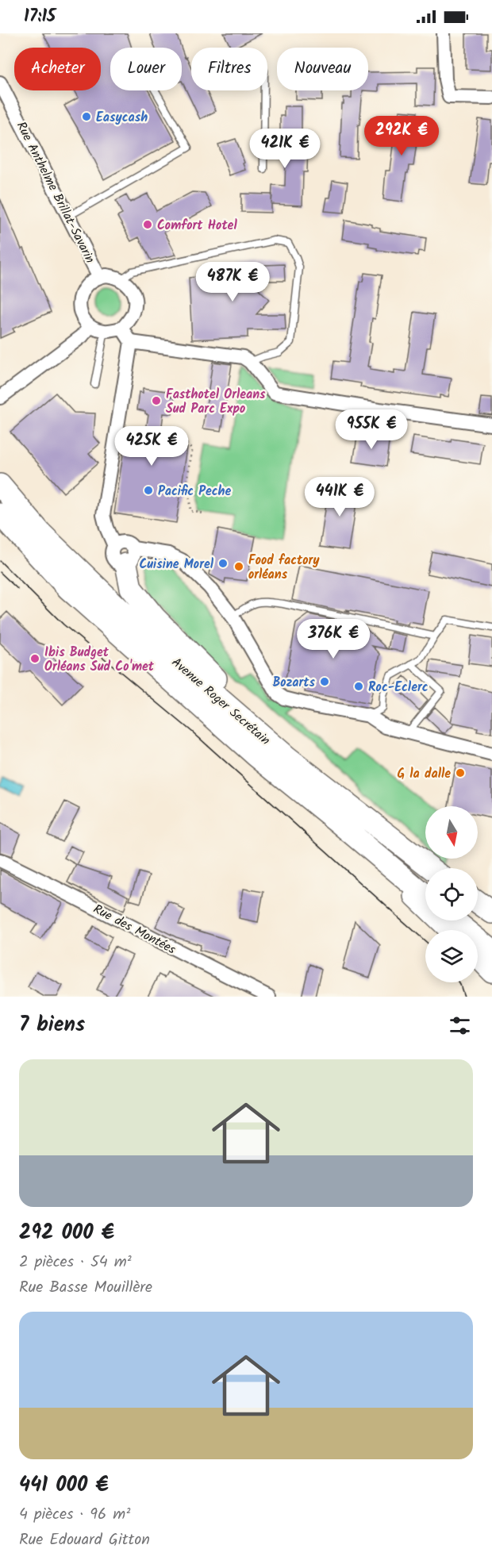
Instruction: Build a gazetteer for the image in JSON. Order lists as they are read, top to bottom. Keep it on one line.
{"streets":{"main road":["Avenue Roger Secrétain"],"street":["Rue Anthelme Brillat-Savarin","Rue des Montées"]},"places":["Easycash","Comfort Hotel","Fasthotel Orleans Sud Parc Expo","Pacific Peche","Cuisine Morel","Food factory orléans","Ibis Budget Orléans Sud Co'met","Bozarts","Roc-Eclerc","G la dalle"],"north":"bottom","page":{"status":"17:15","chip":["Acheter","Louer","Filtres","Nouveau"],"price":["292K €","421K €","487K €","955K €","425K €","441K €","376K €"],"heading":"7 biens","list":[{"name":"292 000 €","note":"2 pièces · 54 m² · Rue Basse Mouillère"},{"name":"441 000 €","note":"4 pièces · 96 m² · Rue Edouard Gitton"}]}}
